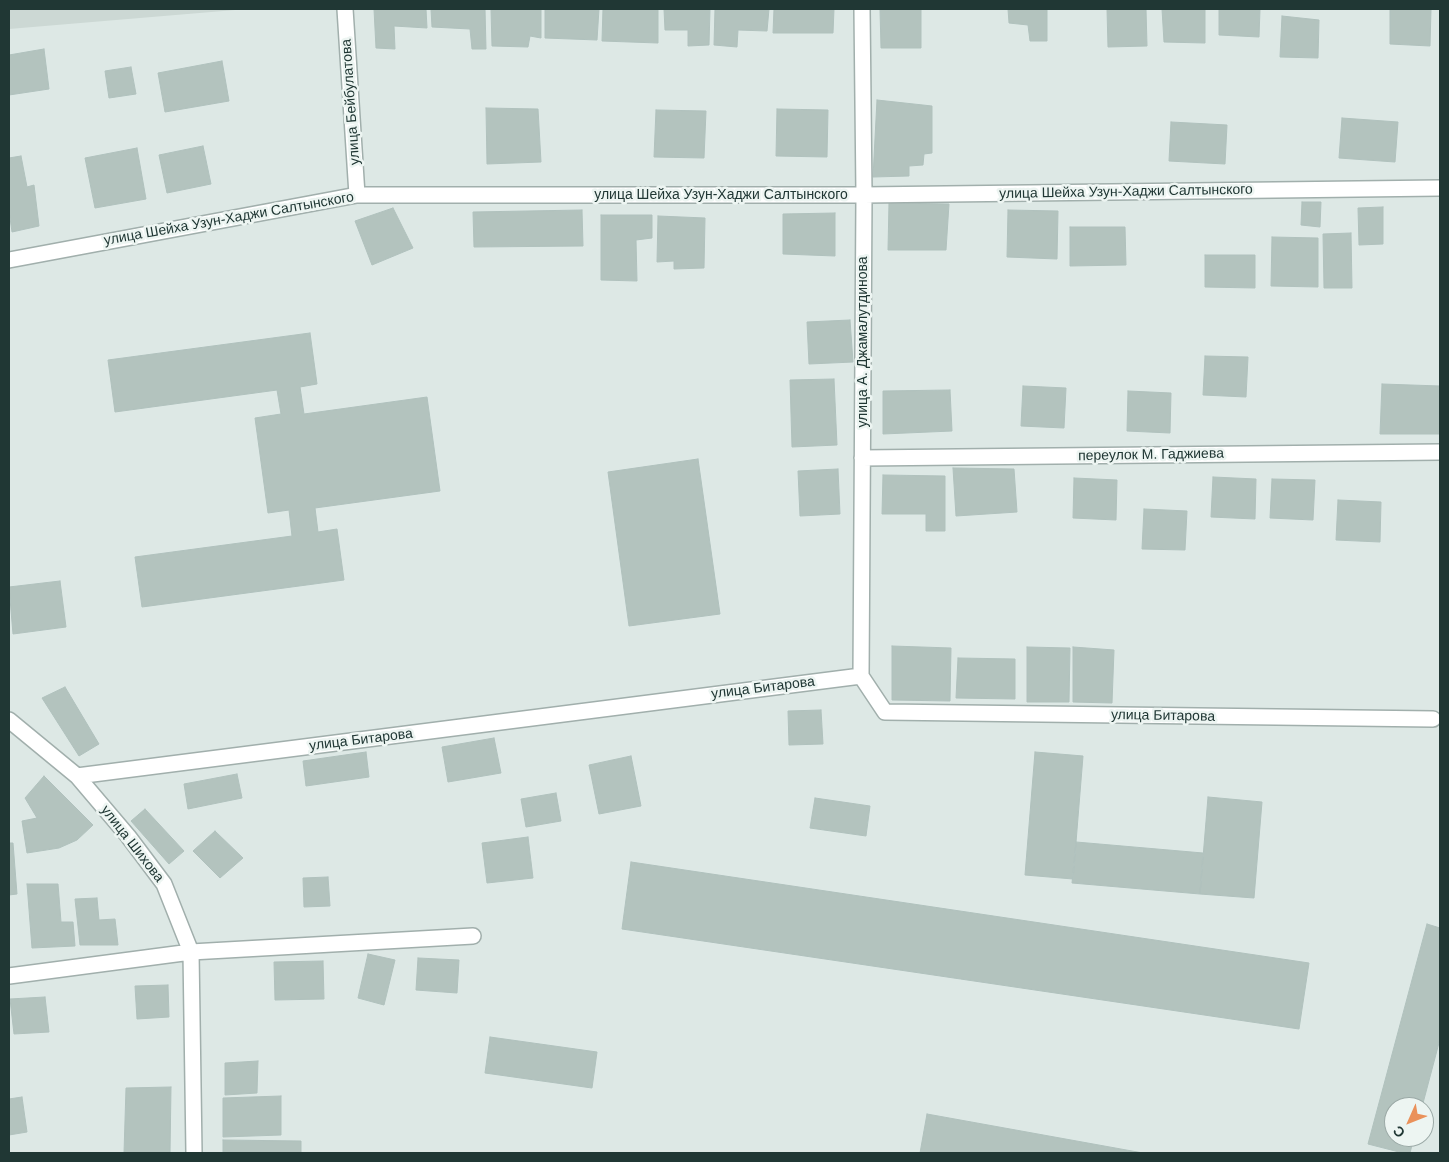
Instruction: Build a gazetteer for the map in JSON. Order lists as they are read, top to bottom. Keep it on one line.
{"streets":{"street":["улица Бейбулатова","улица Шейха Узун-Хаджи Салтынского","улица А. Джамалутдинова","переулок М. Гаджиева","улица Битарова","улица Шихова"]},"crossings":[["улица Бейбулатова","улица Шейха Узун-Хаджи Салтынского"],["улица Шейха Узун-Хаджи Салтынского","улица А. Джамалутдинова"],["улица А. Джамалутдинова","переулок М. Гаджиева"],["улица А. Джамалутдинова","улица Битарова"],["улица Битарова","улица Шихова"]],"north":"bottom left"}
